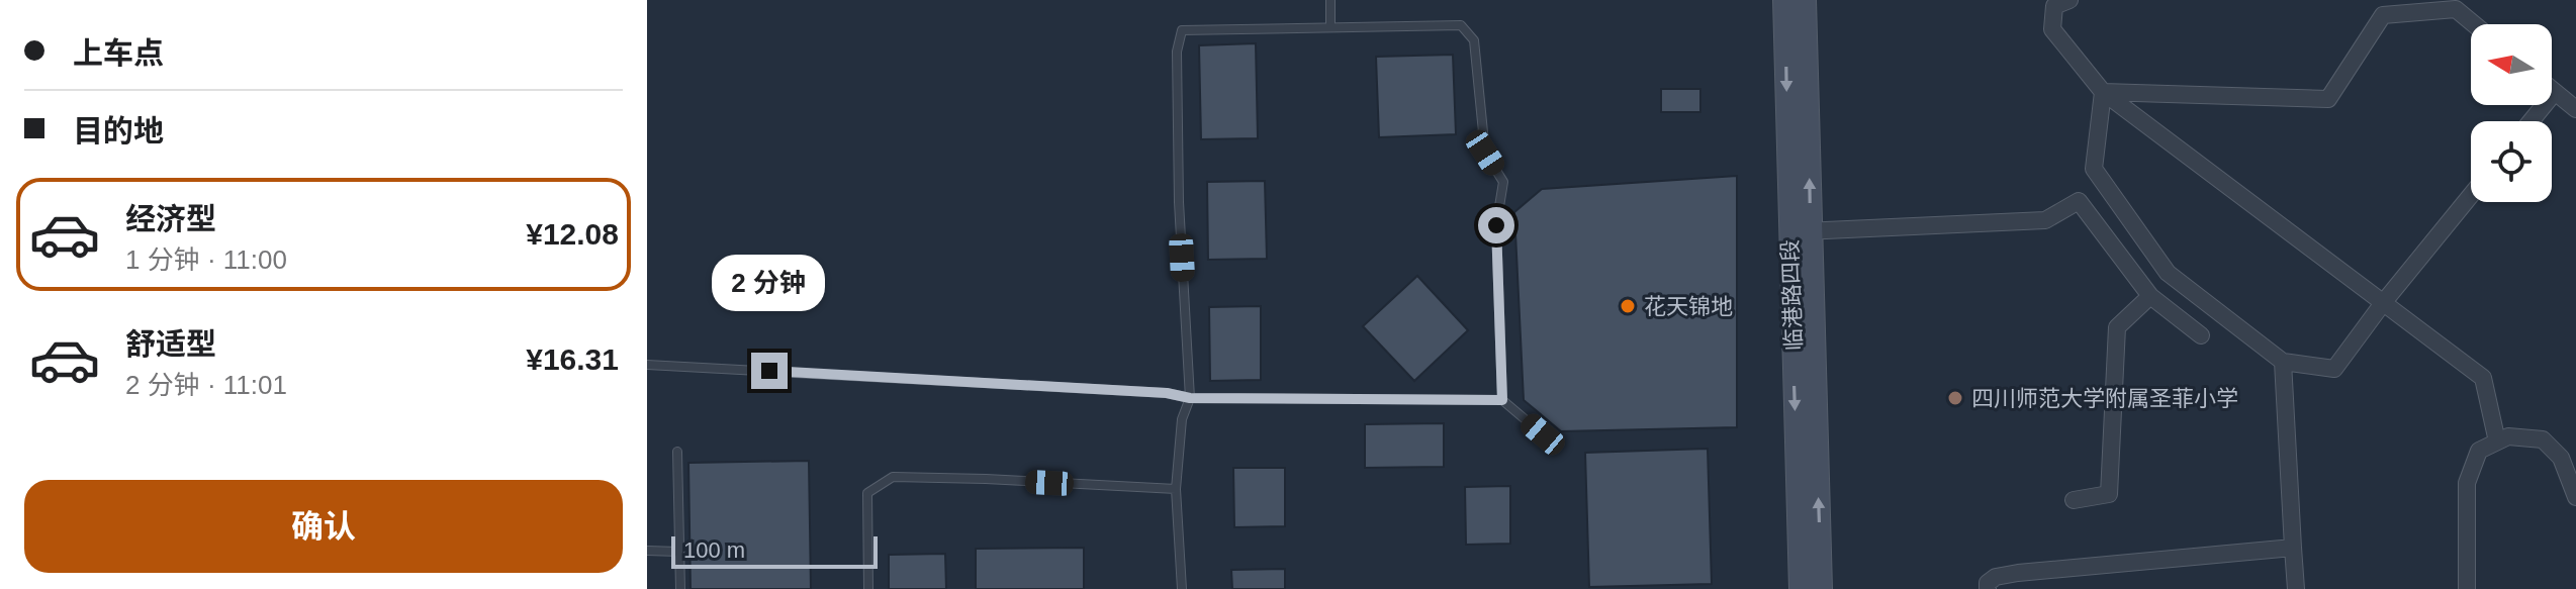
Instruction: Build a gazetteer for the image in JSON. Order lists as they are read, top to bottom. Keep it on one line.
{"streets":{"main road":["临港路四段"]},"places":["花天锦地","四川师范大学附属圣菲小学"],"scale_bar":"100 m","north":"left","page":{"banner":["上车点","目的地"],"list":[{"name":"经济型","note":"1 分钟 · 11:00","value":"¥12.08"},{"name":"舒适型","note":"2 分钟 · 11:01","value":"¥16.31"}],"bubble":"2 分钟","buttons":"确认","scale":"100 m"}}
